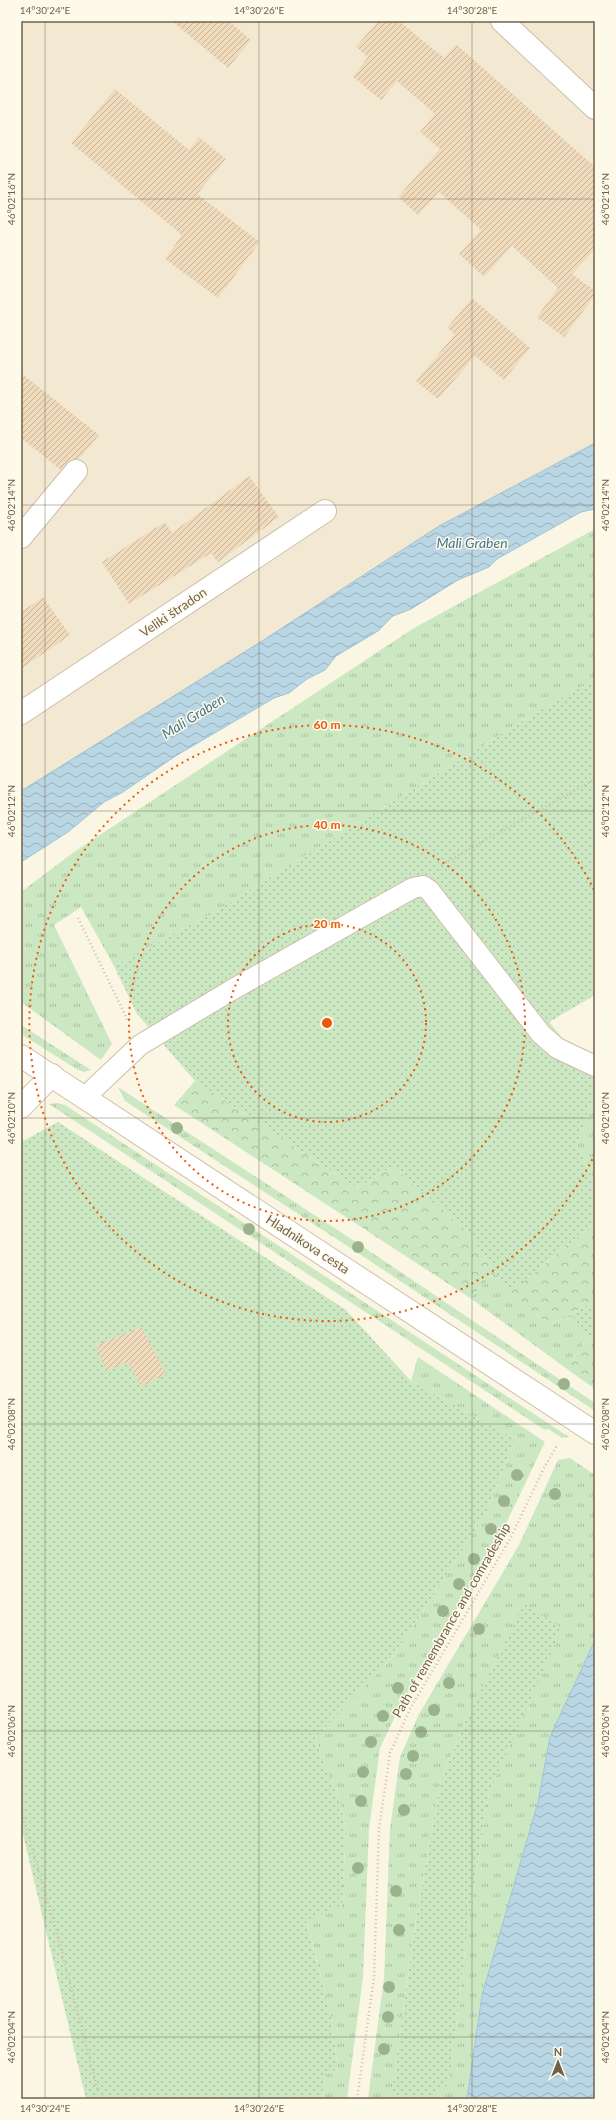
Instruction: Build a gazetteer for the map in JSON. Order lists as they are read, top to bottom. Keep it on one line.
{"streets":{"main road":["Veliki štradon","Hladnikova cesta"],"path":["Path of remembrance and comradeship"]},"water":["Mali Graben"],"north":"top","coordinates":["14°30'24\"E","14°30'26\"E","14°30'28\"E","46°02'16\"N","46°02'14\"N","46°02'12\"N","46°02'10\"N","46°02'08\"N","46°02'06\"N","46°02'04\"N"],"rings":["60 m","40 m","20 m"]}
